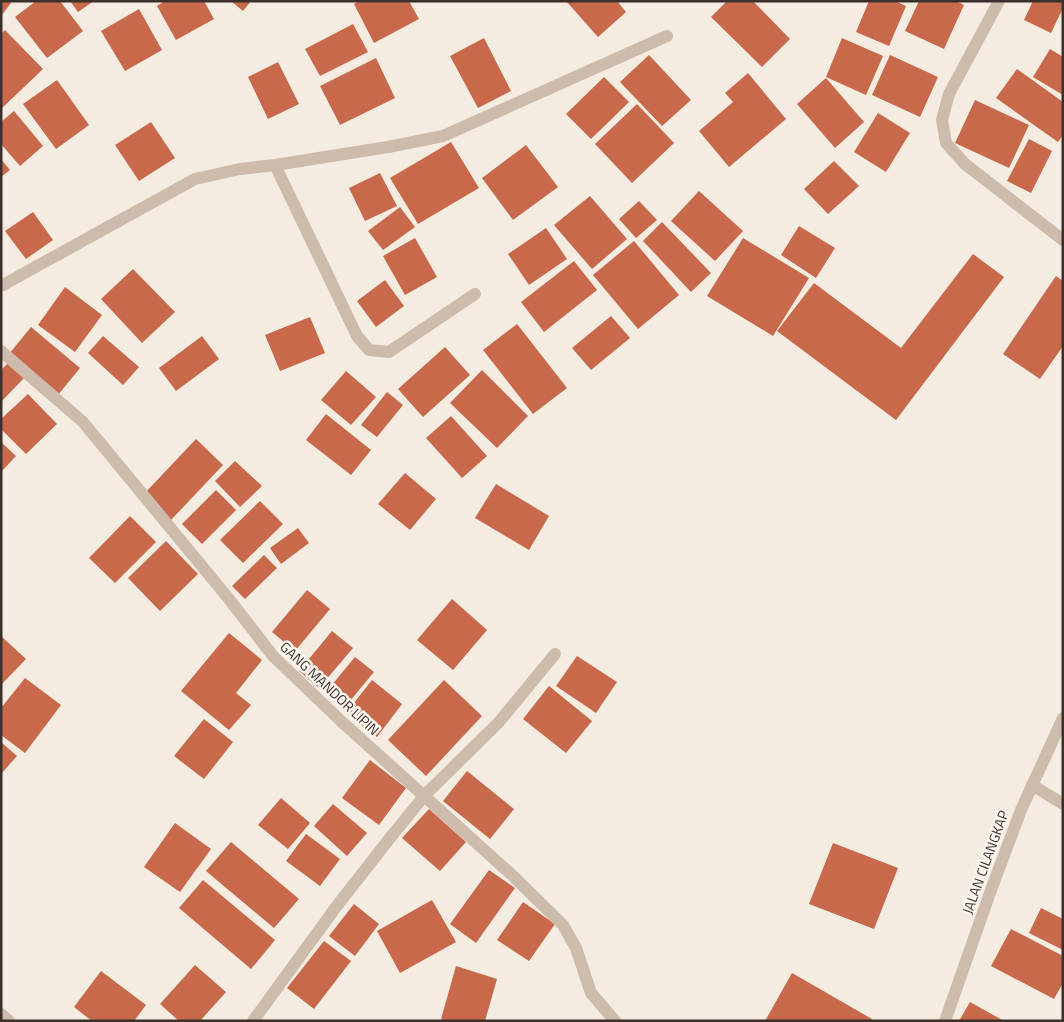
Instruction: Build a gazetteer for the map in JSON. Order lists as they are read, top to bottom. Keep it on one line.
{"streets":{"street":["GANG MANDOR LIPIN","JALAN CILANGKAP"]}}
